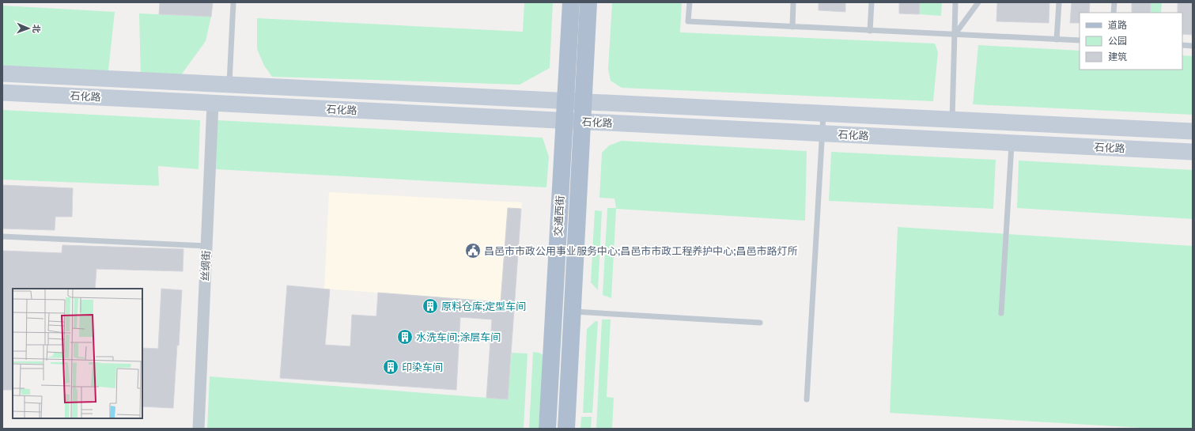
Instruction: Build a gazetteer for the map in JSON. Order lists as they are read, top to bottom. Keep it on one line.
{"streets":{"main road":["石化路","交通西街"],"street":["丝绸街"]},"crossings":[["石化路","交通西街"],["石化路","丝绸街"]],"places":{"public building":["昌邑市市政公用事业服务中心;昌邑市市政工程养护中心;昌邑市路灯所"],"building":["原料仓库;定型车间","水洗车间;涂层车间","印染车间"]},"legend":["道路","公园","建筑"],"north":"right"}
